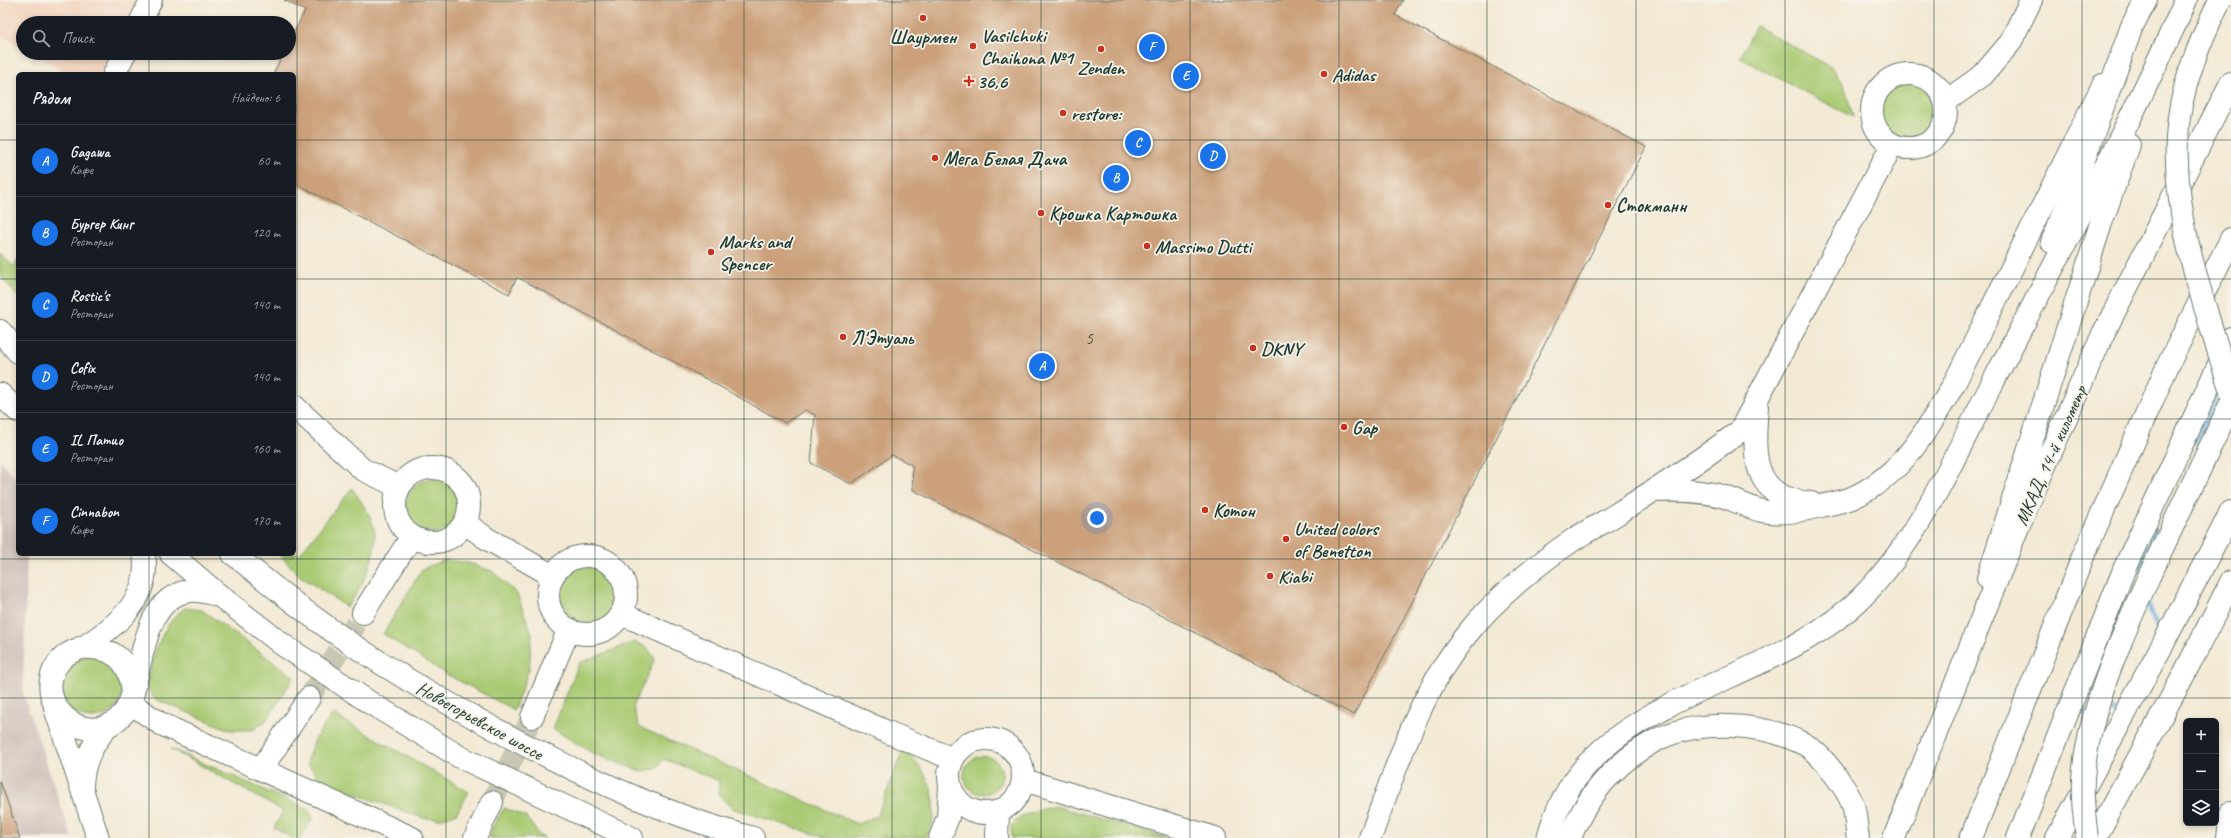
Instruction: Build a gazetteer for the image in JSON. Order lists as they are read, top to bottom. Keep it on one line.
{"streets":{"main road":["МКАД, 14-й километр","Новоегорьевское шоссе"]},"places":{"other":["Шаурмен","Vasilchuki Chaihona №1","Zenden","Adidas","restore:","Мега Белая Дача","Стокманн","Крошка Картошка","Massimo Dutti","Marks and Spencer","Л'Этуаль","DKNY","Gap","Котон","United colors of Benetton","Kiabi"],"health":["36,6"]},"house_numbers":["5"],"page":{"search":"Поиск","pins":["F","E","C","D","B","A"],"heading":["Рядом","Найдено: 6"],"list":[{"mark":"A","name":"Gagawa","note":"Кафе","value":"60 m"},{"mark":"B","name":"Бургер Кинг","note":"Ресторан","value":"120 m"},{"mark":"C","name":"Rostic's","note":"Ресторан","value":"140 m"},{"mark":"D","name":"Cofix","note":"Ресторан","value":"140 m"},{"mark":"E","name":"IL Патио","note":"Ресторан","value":"160 m"},{"mark":"F","name":"Cinnabon","note":"Кафе","value":"170 m"}],"map_buttons":["+","−"]}}
